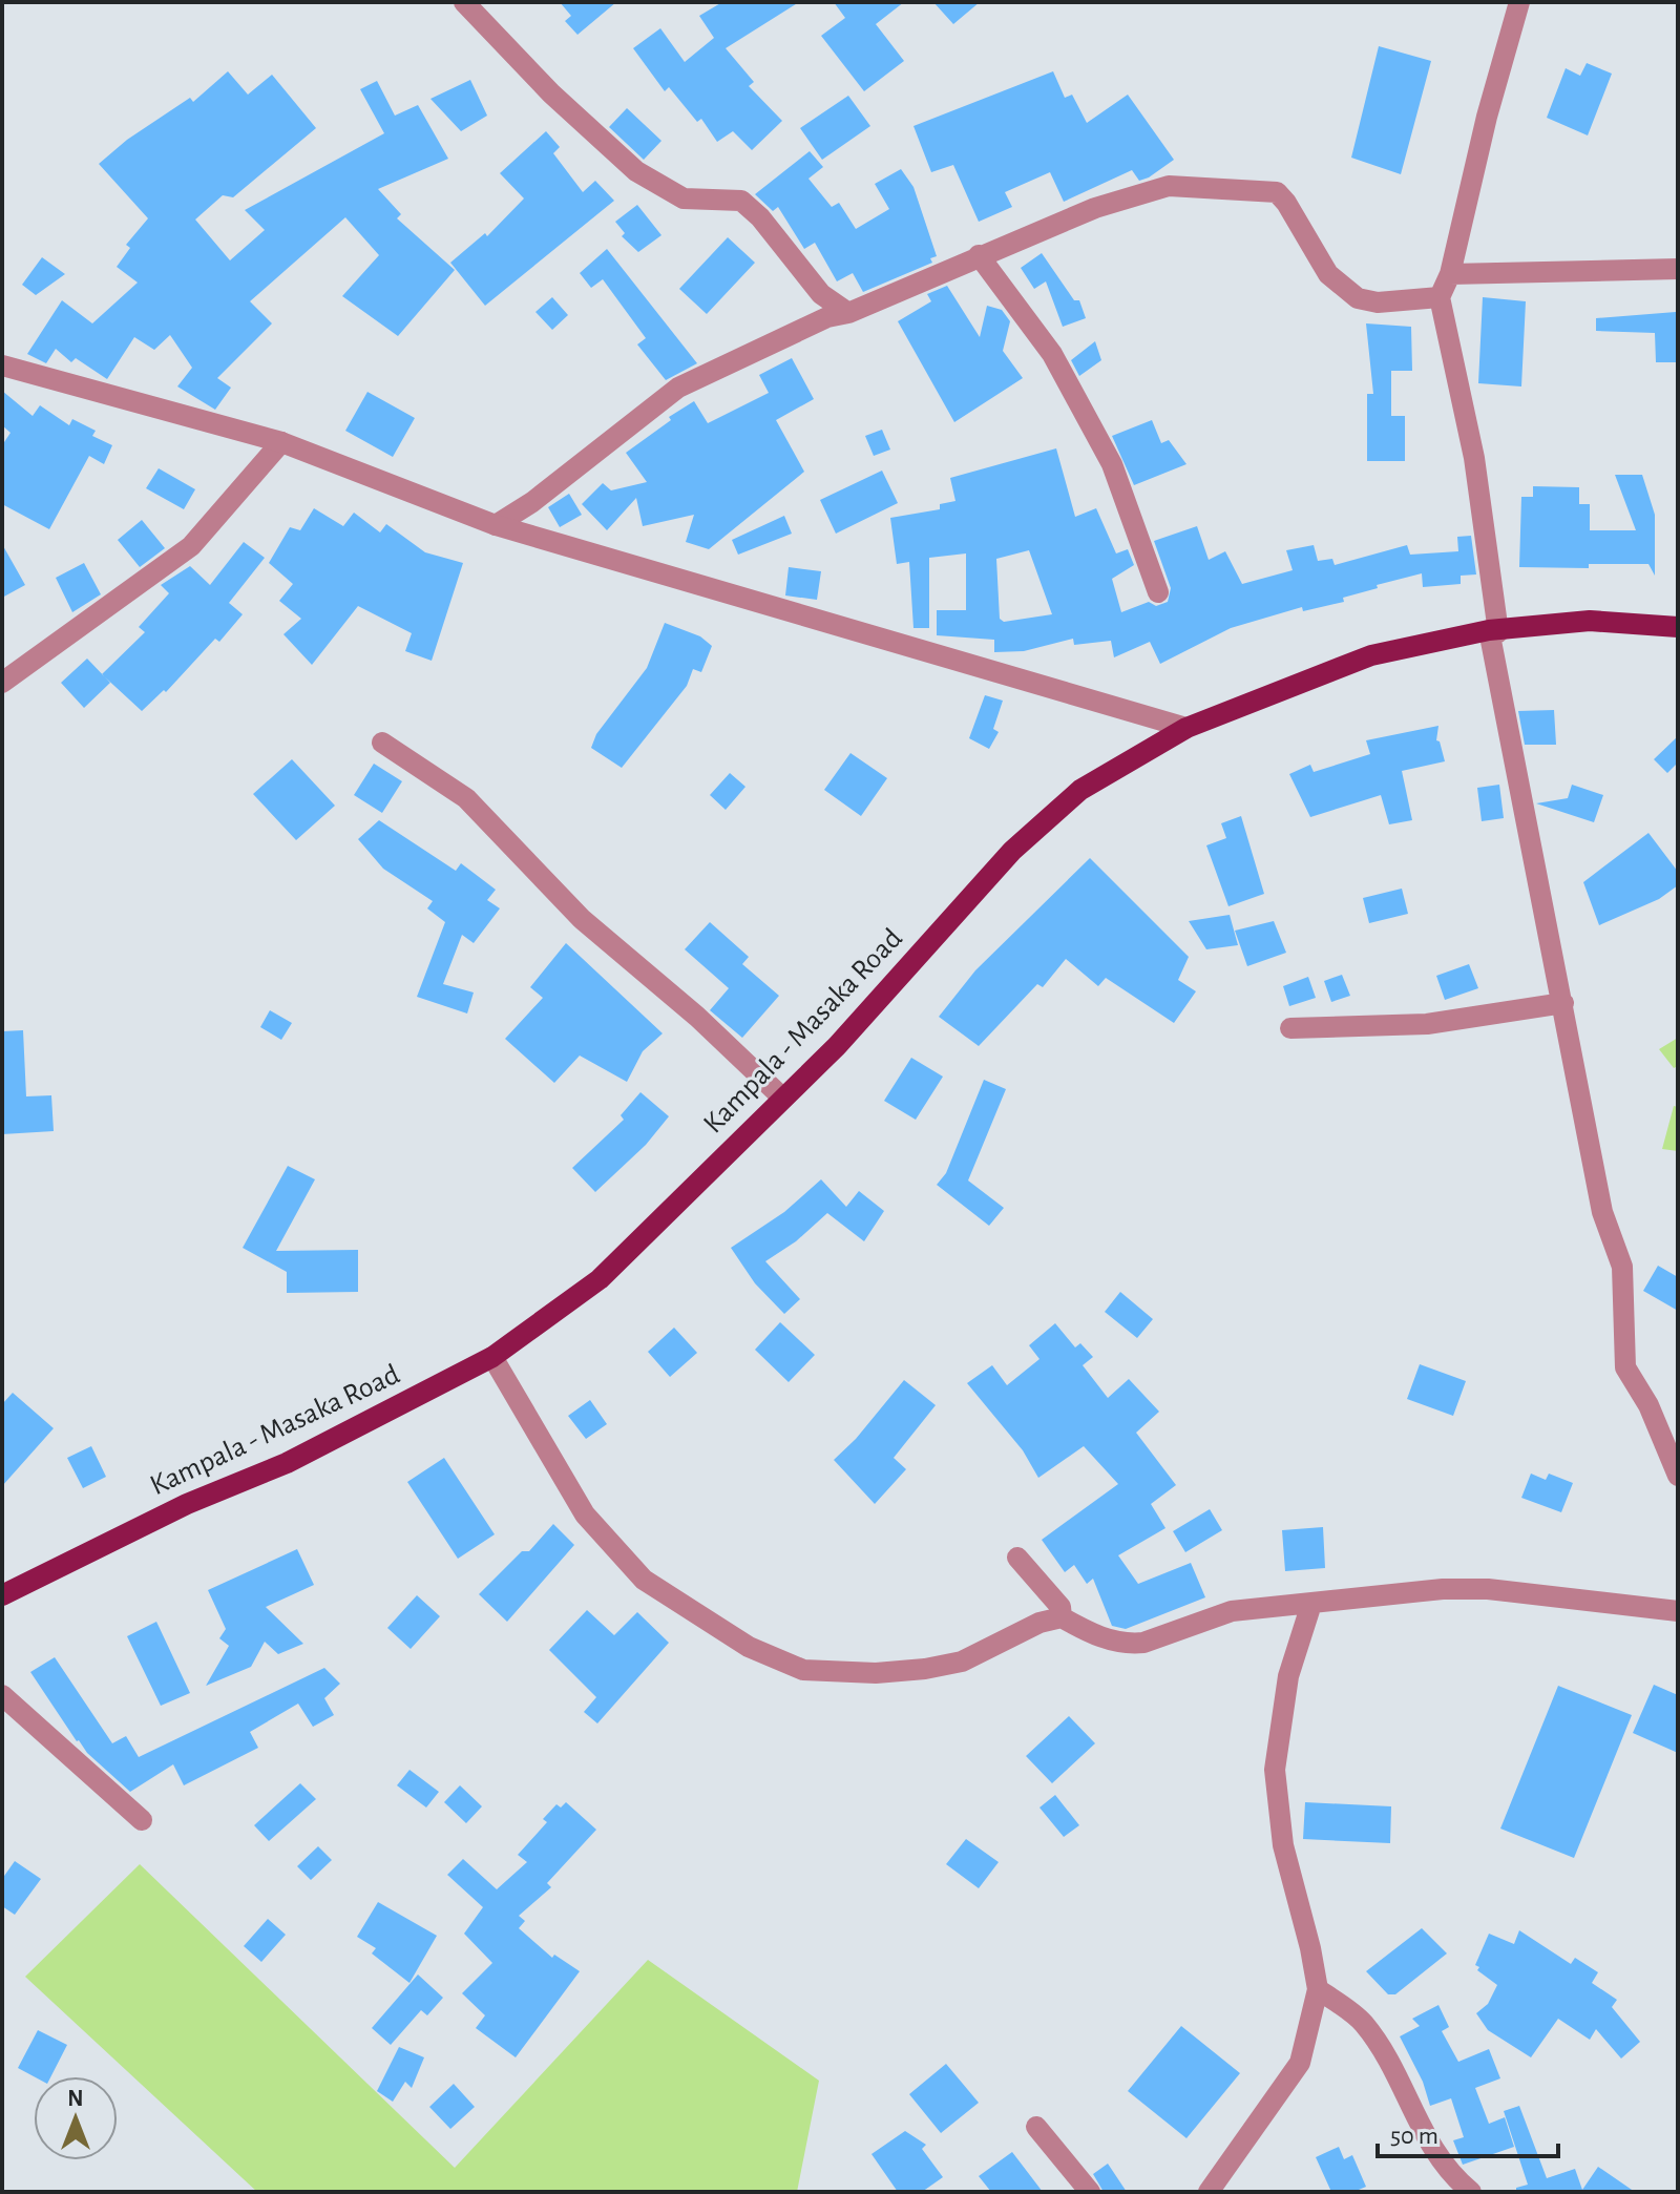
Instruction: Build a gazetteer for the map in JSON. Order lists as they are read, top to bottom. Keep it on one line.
{"streets":{"main road":["Kampala - Masaka Road"]},"scale_bar":"50 m","north":"top"}
